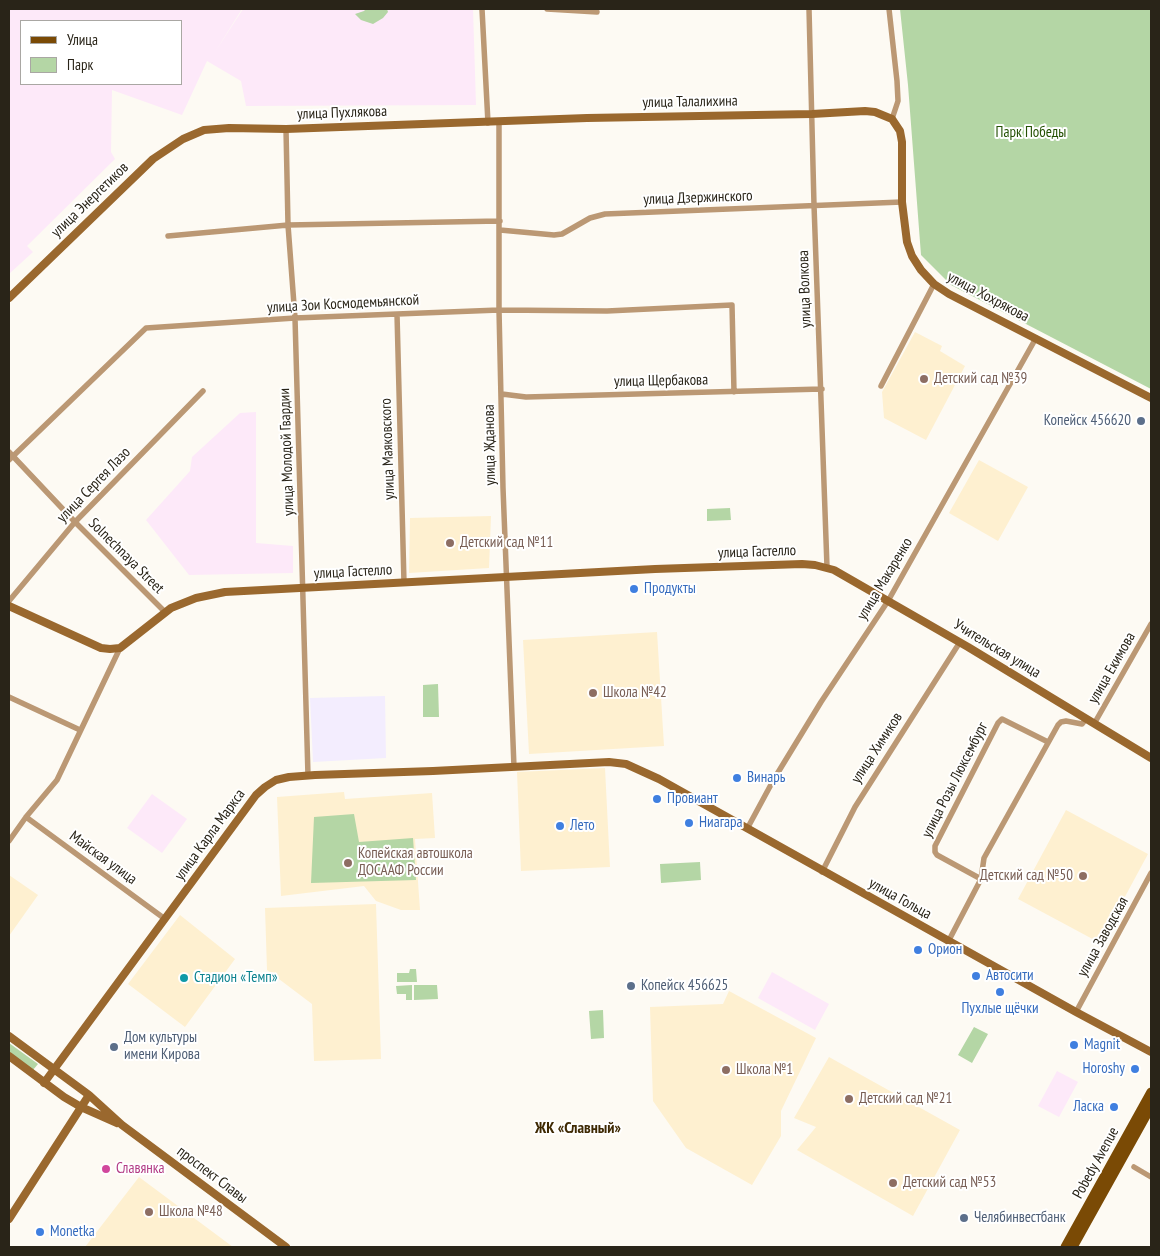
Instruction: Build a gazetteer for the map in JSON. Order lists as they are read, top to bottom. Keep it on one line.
{"streets":{"main road":["Pobedy Avenue"],"street":["улица Талалихина","улица Пухлякова","улица Дзержинского","улица Энергетиков","улица Волкова","улица Хохрякова","улица Зои Космодемьянской","улица Щербакова","улица Жданова","улица Маяковского","улица Молодой Гвардии","улица Сергея Лазо","улица Гастелло","Solnechnaya Street","улица Макаренко","Учительская улица","улица Екимова","улица Химиков","улица Розы Люксембург","улица Карла Маркса","Майская улица","улица Гольца","улица Заводская","проспект Славы"]},"crossings":[["улица Талалихина","улица Пухлякова"],["улица Талалихина","улица Волкова"],["улица Талалихина","улица Хохрякова"],["улица Талалихина","улица Жданова"],["улица Пухлякова","улица Энергетиков"],["улица Пухлякова","улица Молодой Гвардии"],["улица Дзержинского","улица Волкова"],["улица Дзержинского","улица Хохрякова"],["улица Дзержинского","улица Жданова"],["улица Волкова","улица Щербакова"],["улица Волкова","улица Гастелло"],["улица Волкова","Учительская улица"],["улица Хохрякова","улица Макаренко"],["улица Зои Космодемьянской","улица Щербакова"],["улица Зои Космодемьянской","улица Жданова"],["улица Зои Космодемьянской","улица Маяковского"],["улица Зои Космодемьянской","улица Молодой Гвардии"],["улица Зои Космодемьянской","Solnechnaya Street"],["улица Щербакова","улица Жданова"],["улица Жданова","улица Гастелло"],["улица Жданова","улица Карла Маркса"],["улица Маяковского","улица Гастелло"],["улица Молодой Гвардии","улица Гастелло"],["улица Молодой Гвардии","улица Карла Маркса"],["улица Сергея Лазо","Solnechnaya Street"],["улица Гастелло","Solnechnaya Street"],["улица Гастелло","Учительская улица"],["улица Гастелло","Майская улица"],["улица Макаренко","Учительская улица"],["улица Макаренко","улица Гольца"],["Учительская улица","улица Екимова"],["Учительская улица","улица Химиков"],["улица Химиков","улица Гольца"],["улица Карла Маркса","Майская улица"],["улица Карла Маркса","улица Гольца"],["улица Карла Маркса","проспект Славы"],["улица Гольца","улица Заводская"]],"districts":["ЖК «Славный»"],"parks":["Парк Победы"],"places":["Детский сад №39","Копейск 456620","Детский сад №11","Продукты","Школа №42","Винарь","Провиант","Ниагара","Лето","Копейская автошкола ДОСААФ России","Детский сад №50","Орион","Автосити","Стадион «Темп»","Копейск 456625","Пухлые щёчки","Magnit","Дом культуры имени Кирова","Horoshy","Школа №1","Детский сад №21","Ласка","Славянка","Детский сад №53","Школа №48","Челябинвестбанк","Monetka"],"legend":["Улица","Парк"]}
